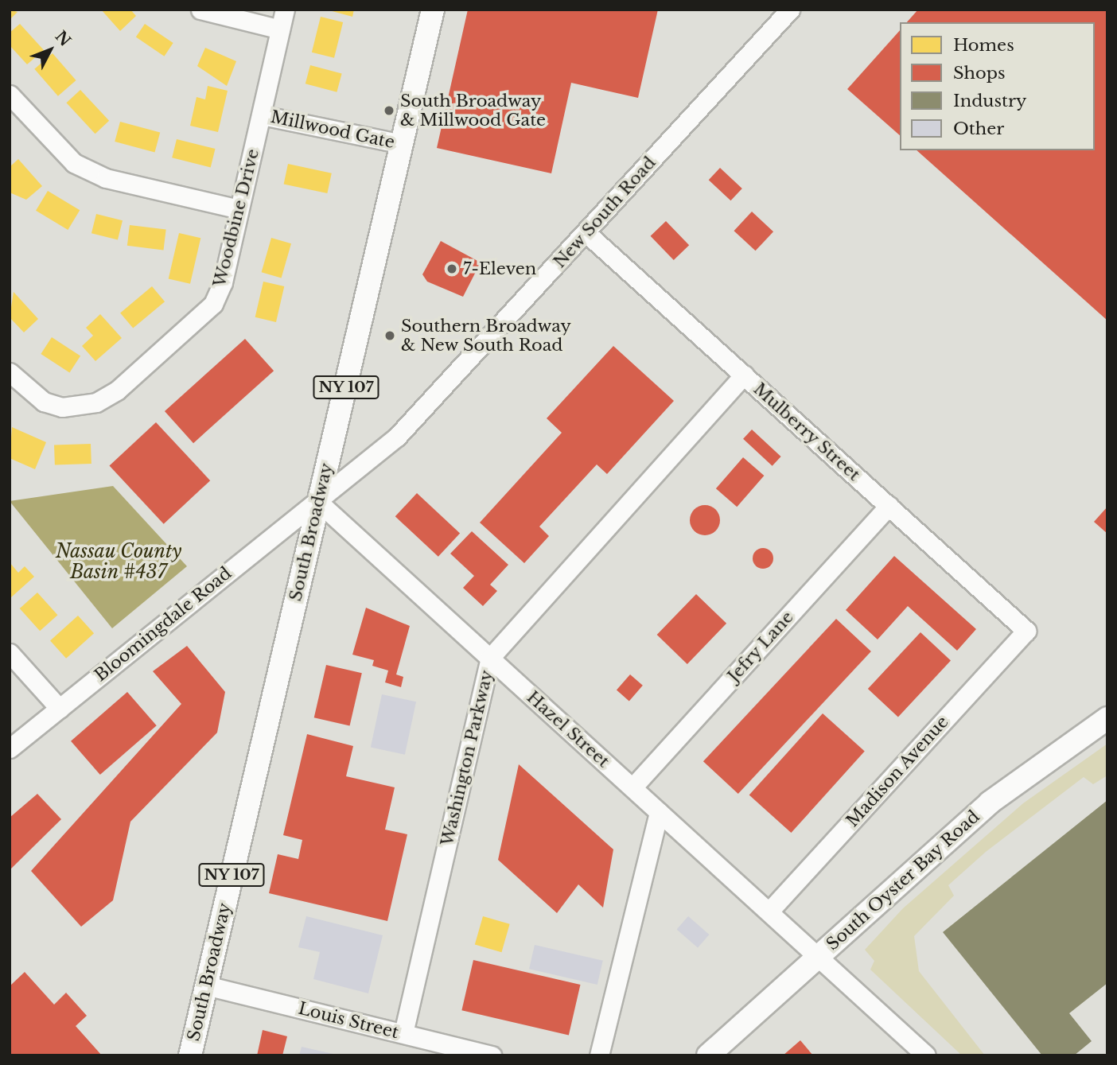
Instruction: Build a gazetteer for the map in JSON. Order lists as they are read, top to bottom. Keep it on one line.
{"streets":{"main road":["NY 107","South Broadway","South Oyster Bay Road"],"street":["Millwood Gate","New South Road","Woodbine Drive","Mulberry Street","Bloomingdale Road","Jefry Lane","Hazel Street","Washington Parkway","Madison Avenue","Louis Street"]},"crossings":[["Millwood Gate","Woodbine Drive"],["Millwood Gate","South Broadway"],["New South Road","Mulberry Street"],["New South Road","South Broadway"],["New South Road","Bloomingdale Road"],["New South Road","Hazel Street"],["Mulberry Street","Jefry Lane"],["Mulberry Street","Washington Parkway"],["Mulberry Street","Madison Avenue"],["South Broadway","Bloomingdale Road"],["South Broadway","Hazel Street"],["South Broadway","Louis Street"],["Bloomingdale Road","Hazel Street"],["Jefry Lane","Hazel Street"],["Hazel Street","Washington Parkway"],["Hazel Street","Madison Avenue"],["Hazel Street","South Oyster Bay Road"],["Washington Parkway","Louis Street"]],"water":["Nassau County Basin #437"],"places":["South Broadway & Millwood Gate","7-Eleven","Southern Broadway & New South Road"],"legend":["Homes","Shops","Industry","Other"],"north":"top right"}
